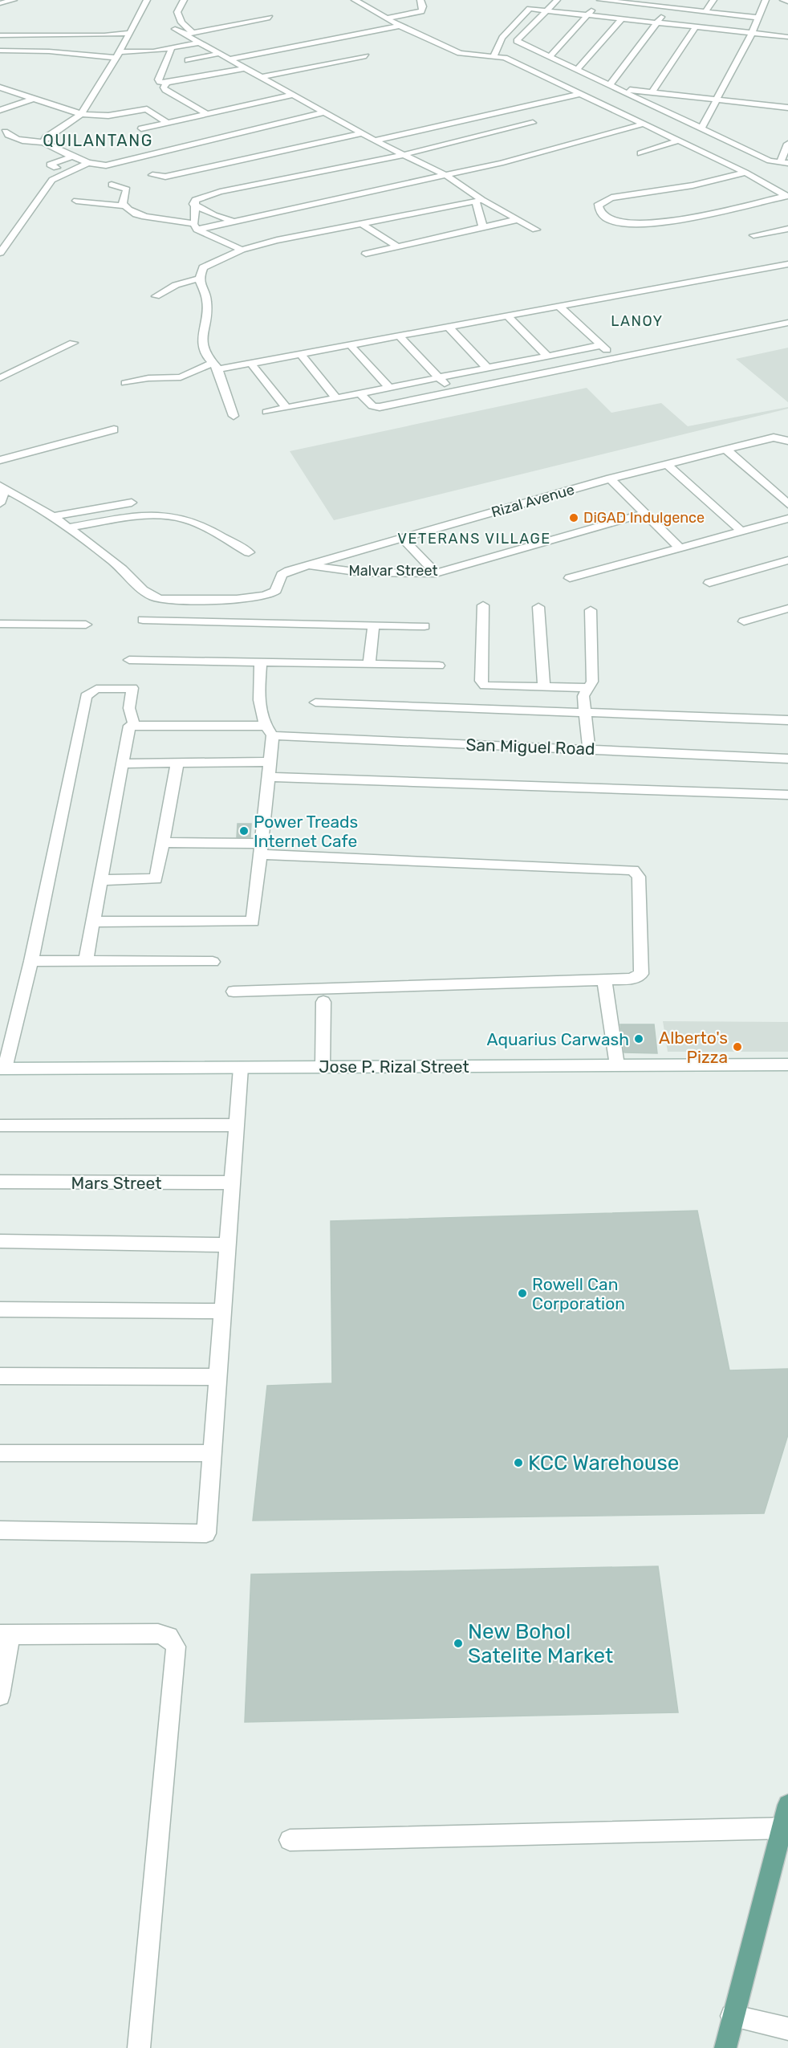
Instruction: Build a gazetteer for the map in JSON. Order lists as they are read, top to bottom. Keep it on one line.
{"streets":{"street":["Rizal Avenue","Malvar Street","San Miguel Road","Jose P. Rizal Street","Mars Street"]},"crossings":[["Rizal Avenue","Malvar Street"]],"districts":["QUILANTANG","LANOY","VETERANS VILLAGE"],"places":["DiGAD Indulgence","Power Treads Internet Cafe","Aquarius Carwash","Alberto's Pizza","Rowell Can Corporation","KCC Warehouse","New Bohol Satelite Market"]}
